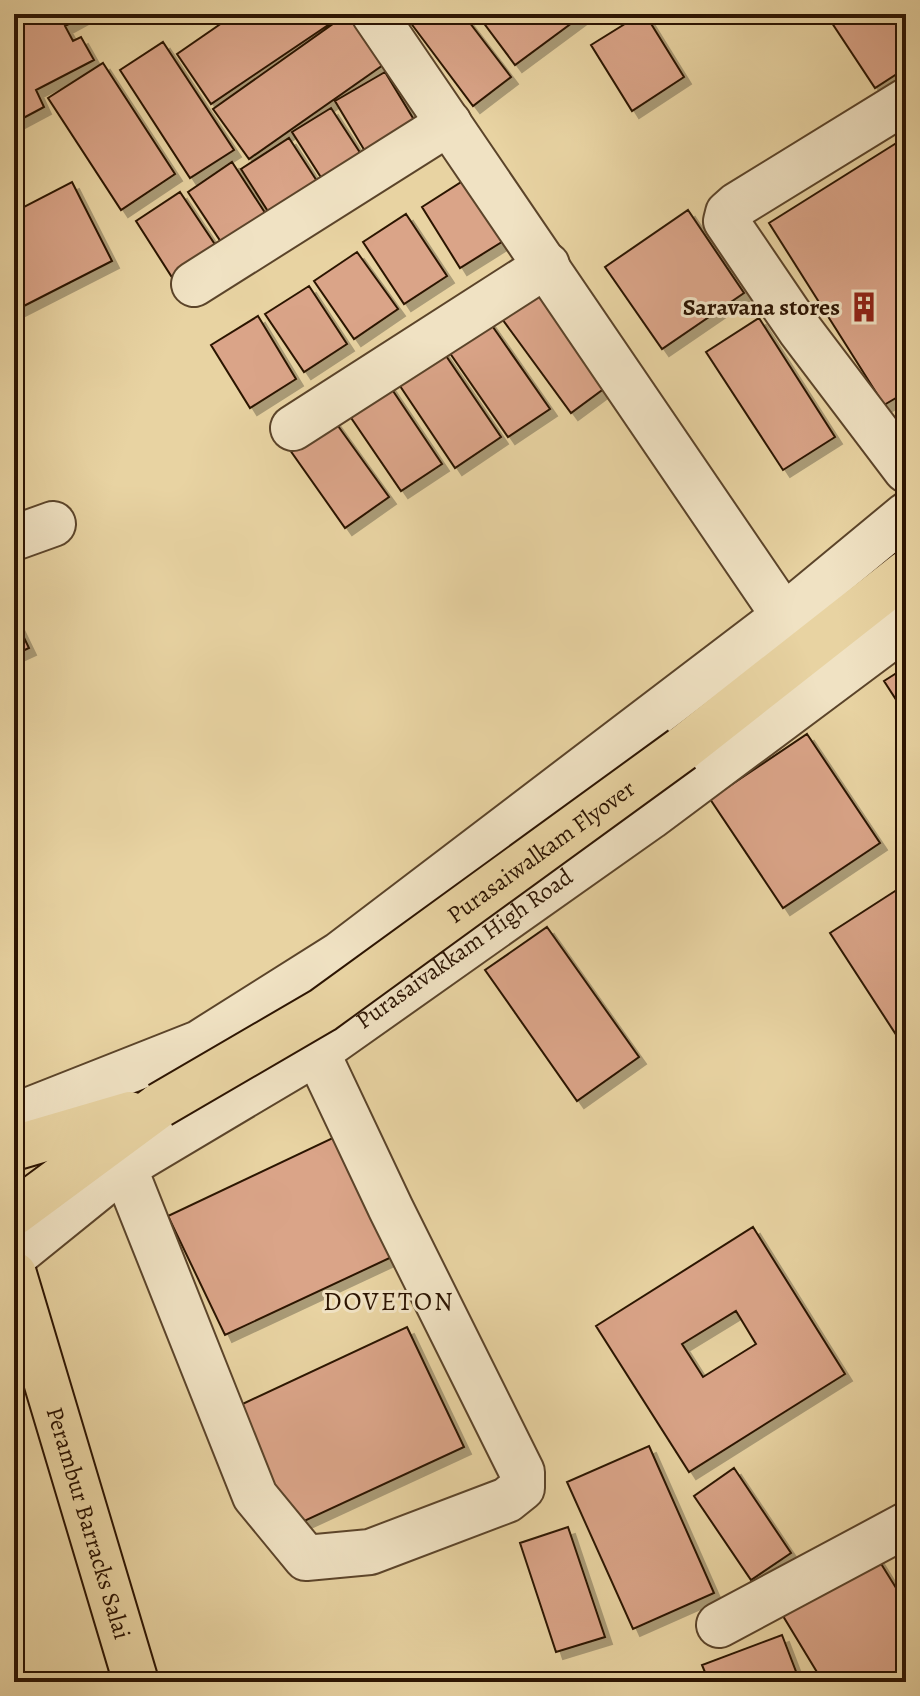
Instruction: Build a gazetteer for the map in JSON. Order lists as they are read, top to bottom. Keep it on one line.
{"streets":{"main road":["Purasaiwalkam Flyover","Perambur Barracks Salai"],"street":["Purasaivakkam High Road"]},"districts":["DOVETON"],"places":{"building":["Saravana stores"]}}
